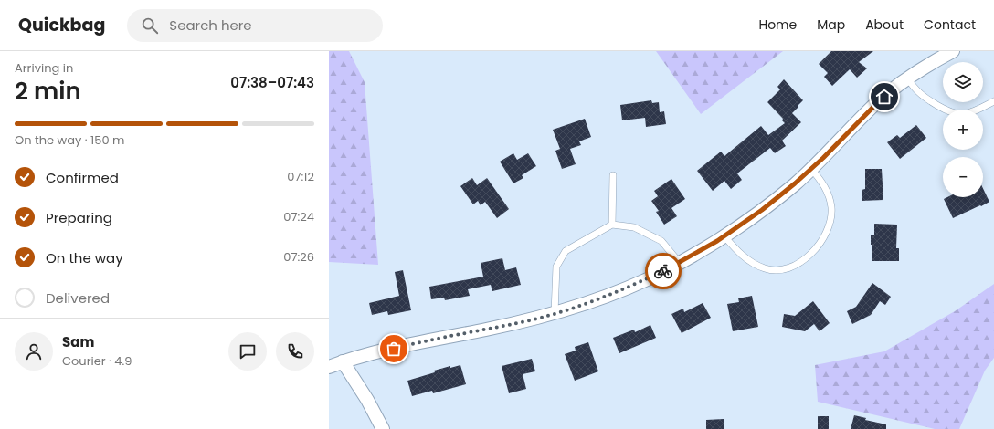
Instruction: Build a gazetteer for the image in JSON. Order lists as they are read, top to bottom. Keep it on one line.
{"page":{"header":"Quickbag","search":"Search here","nav":["Home","Map","About","Contact"],"heading":["2 min","Arriving in","07:38–07:43"],"panel":["Sam","Courier · 4.9"],"map_buttons":["+","−"],"bar":"On the way · 150 m","list":[["Confirmed","07:12"],["Preparing","07:24"],["On the way","07:26"],"Delivered"]}}
